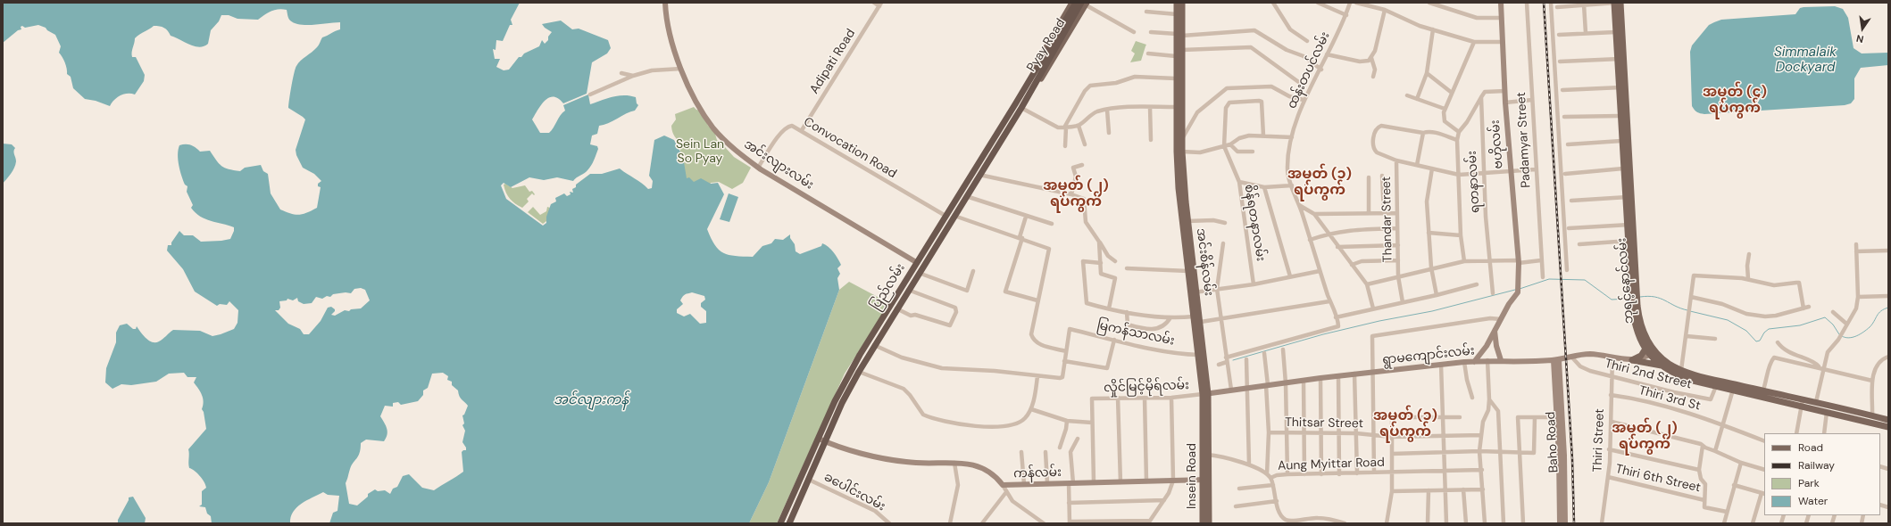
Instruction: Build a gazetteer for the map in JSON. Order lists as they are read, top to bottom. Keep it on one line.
{"streets":{"highway":["Pyay Road","ပြည်လမ်း"],"main road":["ဗဟိုလမ်း","အင်းလျားလမ်း","အင်းစိန်လမ်း","ဘုရင့်နောင်လမ်း","ရွာမကျောင်းလမ်း","Baho Road","ကန်လမ်း","Insein Road"],"street":["Adipati Road","ထန်းတပင်လမ်း","Padamyar Street","Convocation Road","ရတနာလမ်း","Thandar Street","စိန်ရတနာလမ်း","မြကန်သာလမ်း","Thiri 2nd Street","လှိုင်မြင့်မိုရ်လမ်း","Thiri 3rd St","Thitsar Street","Thiri Street","Aung Myittar Road","Thiri 6th Street","ခပေါင်းလမ်း"]},"crossings":[["Pyay Road","ပြည်လမ်း"],["Adipati Road","Convocation Road"],["Convocation Road","အင်းလျားလမ်း"],["Convocation Road","ပြည်လမ်း"],["အင်းလျားလမ်း","ပြည်လမ်း"],["အင်းစိန်လမ်း","မြကန်သာလမ်း"],["အင်းစိန်လမ်း","ရွာမကျောင်းလမ်း"],["အင်းစိန်လမ်း","လှိုင်မြင့်မိုရ်လမ်း"],["အင်းစိန်လမ်း","Insein Road"],["ဘုရင့်နောင်လမ်း","ရွာမကျောင်းလမ်း"],["ဘုရင့်နောင်လမ်း","Thiri 2nd Street"],["ပြည်လမ်း","ကန်လမ်း"],["ပြည်လမ်း","ခပေါင်းလမ်း"],["ရွာမကျောင်းလမ်း","Thiri 2nd Street"],["ရွာမကျောင်းလမ်း","လှိုင်မြင့်မိုရ်လမ်း"],["ရွာမကျောင်းလမ်း","Thiri Street"],["ရွာမကျောင်းလမ်း","Baho Road"],["Thiri 2nd Street","Thiri Street"],["Thiri 3rd St","Thiri Street"],["Thiri Street","Thiri 6th Street"],["ကန်လမ်း","Insein Road"]],"districts":["အမှတ် (၄) ရပ်ကွက်","အမှတ် (၁) ရပ်ကွက်","အမှတ် (၂) ရပ်ကွက်","အမှတ် (၁) ရပ်ကွက်","အမှတ် (၂) ရပ်ကွက်"],"water":["Simmalaik Dockyard","အင်လျားကန်"],"parks":["Sein Lan So Pyay"],"legend":["Road","Railway","Park","Water"],"north":"bottom"}
